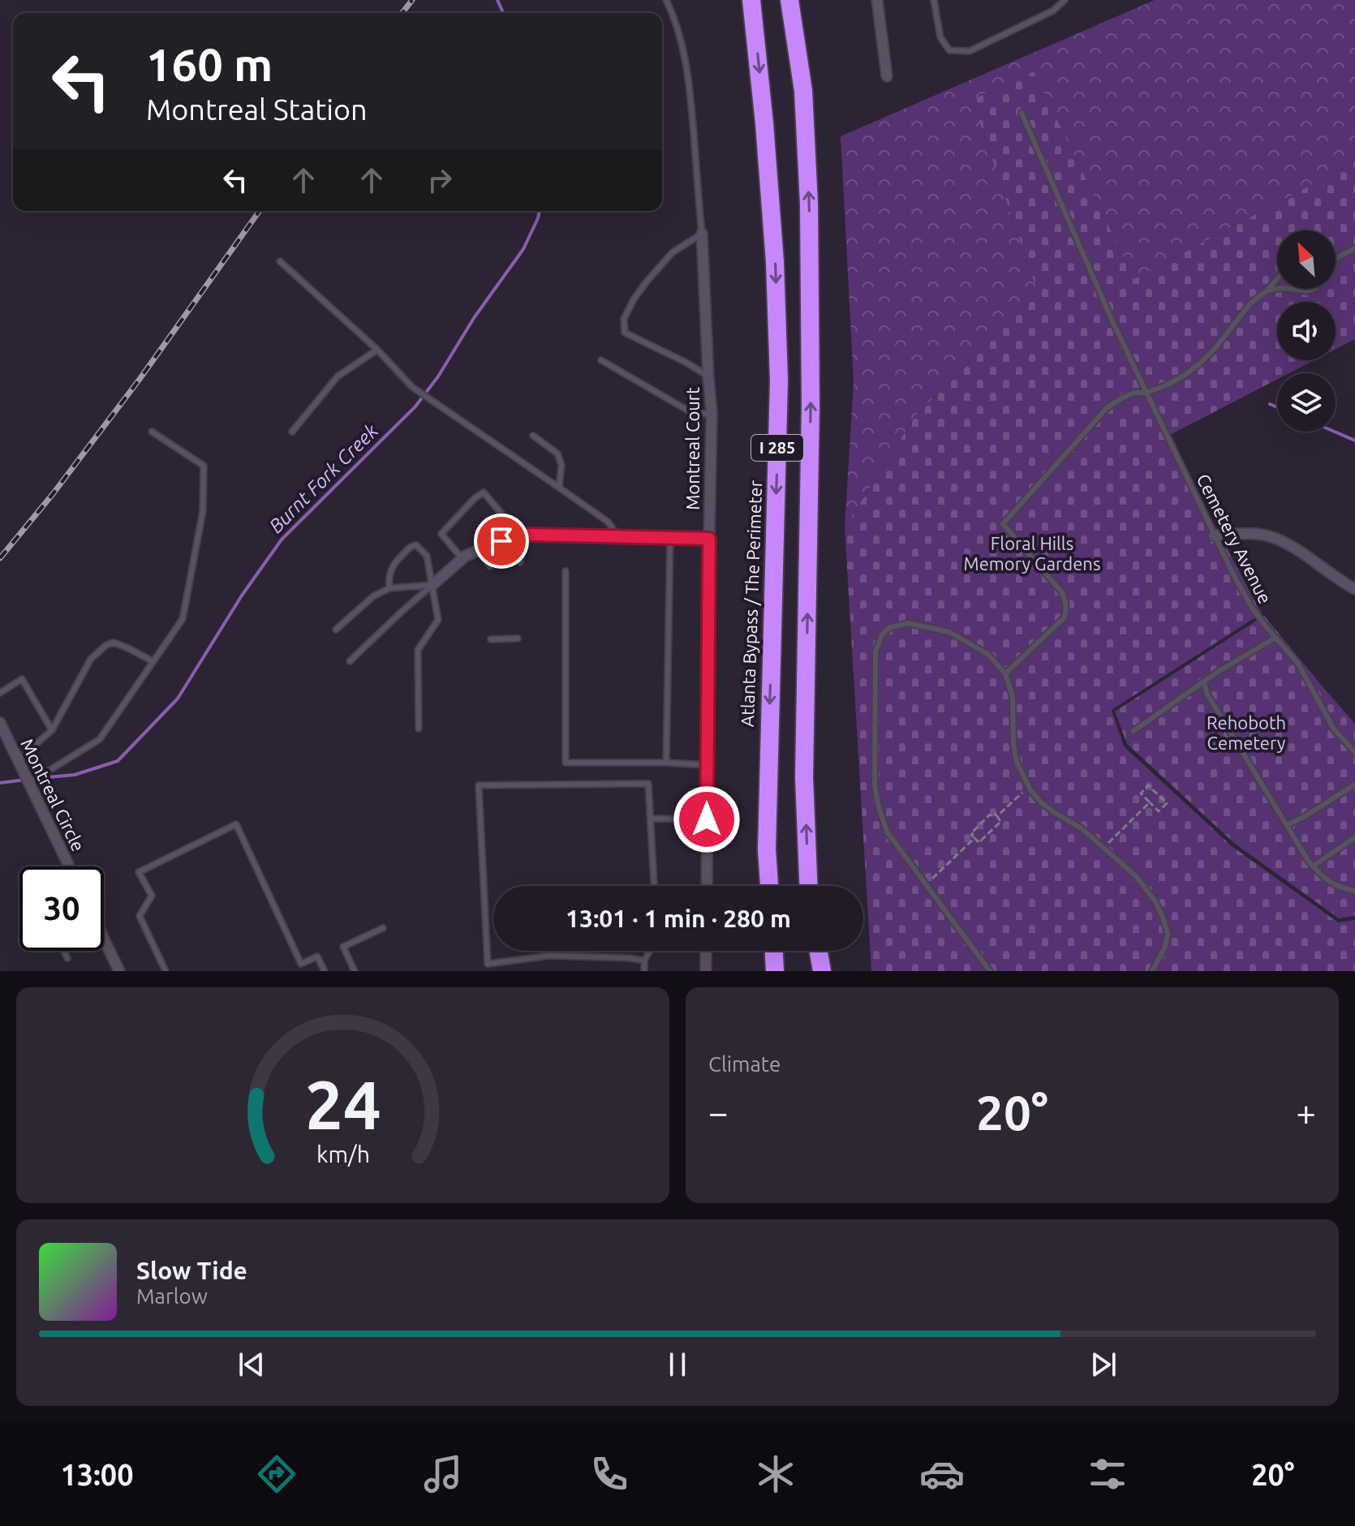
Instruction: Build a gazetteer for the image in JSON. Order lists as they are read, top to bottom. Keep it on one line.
{"streets":{"highway":["I 285","Atlanta Bypass / The Perimeter"],"street":["Montreal Court","Montreal Circle"],"lane":["Cemetery Avenue"]},"water":["Burnt Fork Creek"],"parks":["Floral Hills Memory Gardens","Rehoboth Cemetery"],"north":"top left","page":{"turn":["160 m","Montreal Station"],"limit":"30","trip":"13:01 · 1 min · 280 m","tile":"Climate","heat":["−","20°","+"],"song":["Slow Tide","Marlow"],"tabs":["13:00","20°"],"gauge":["24","km/h"]}}
